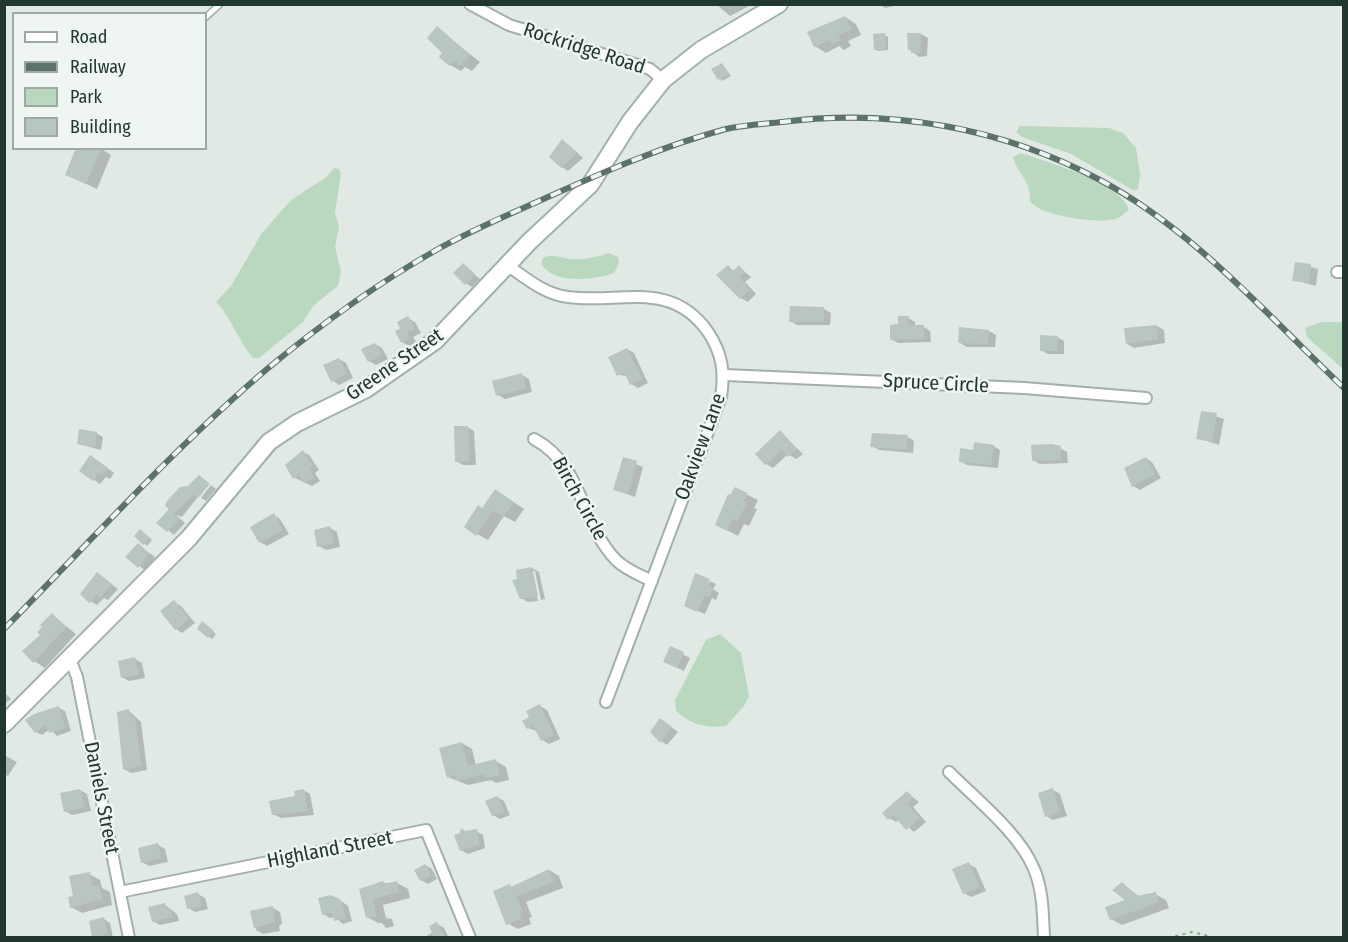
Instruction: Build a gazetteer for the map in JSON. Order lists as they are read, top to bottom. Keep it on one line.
{"streets":{"street":["Rockridge Road","Greene Street","Spruce Circle","Oakview Lane","Birch Circle","Daniels Street","Highland Street"]},"crossings":[["Rockridge Road","Greene Street"],["Greene Street","Oakview Lane"],["Greene Street","Daniels Street"],["Spruce Circle","Oakview Lane"],["Oakview Lane","Birch Circle"],["Daniels Street","Highland Street"]],"legend":["Road","Railway","Park","Building"]}
